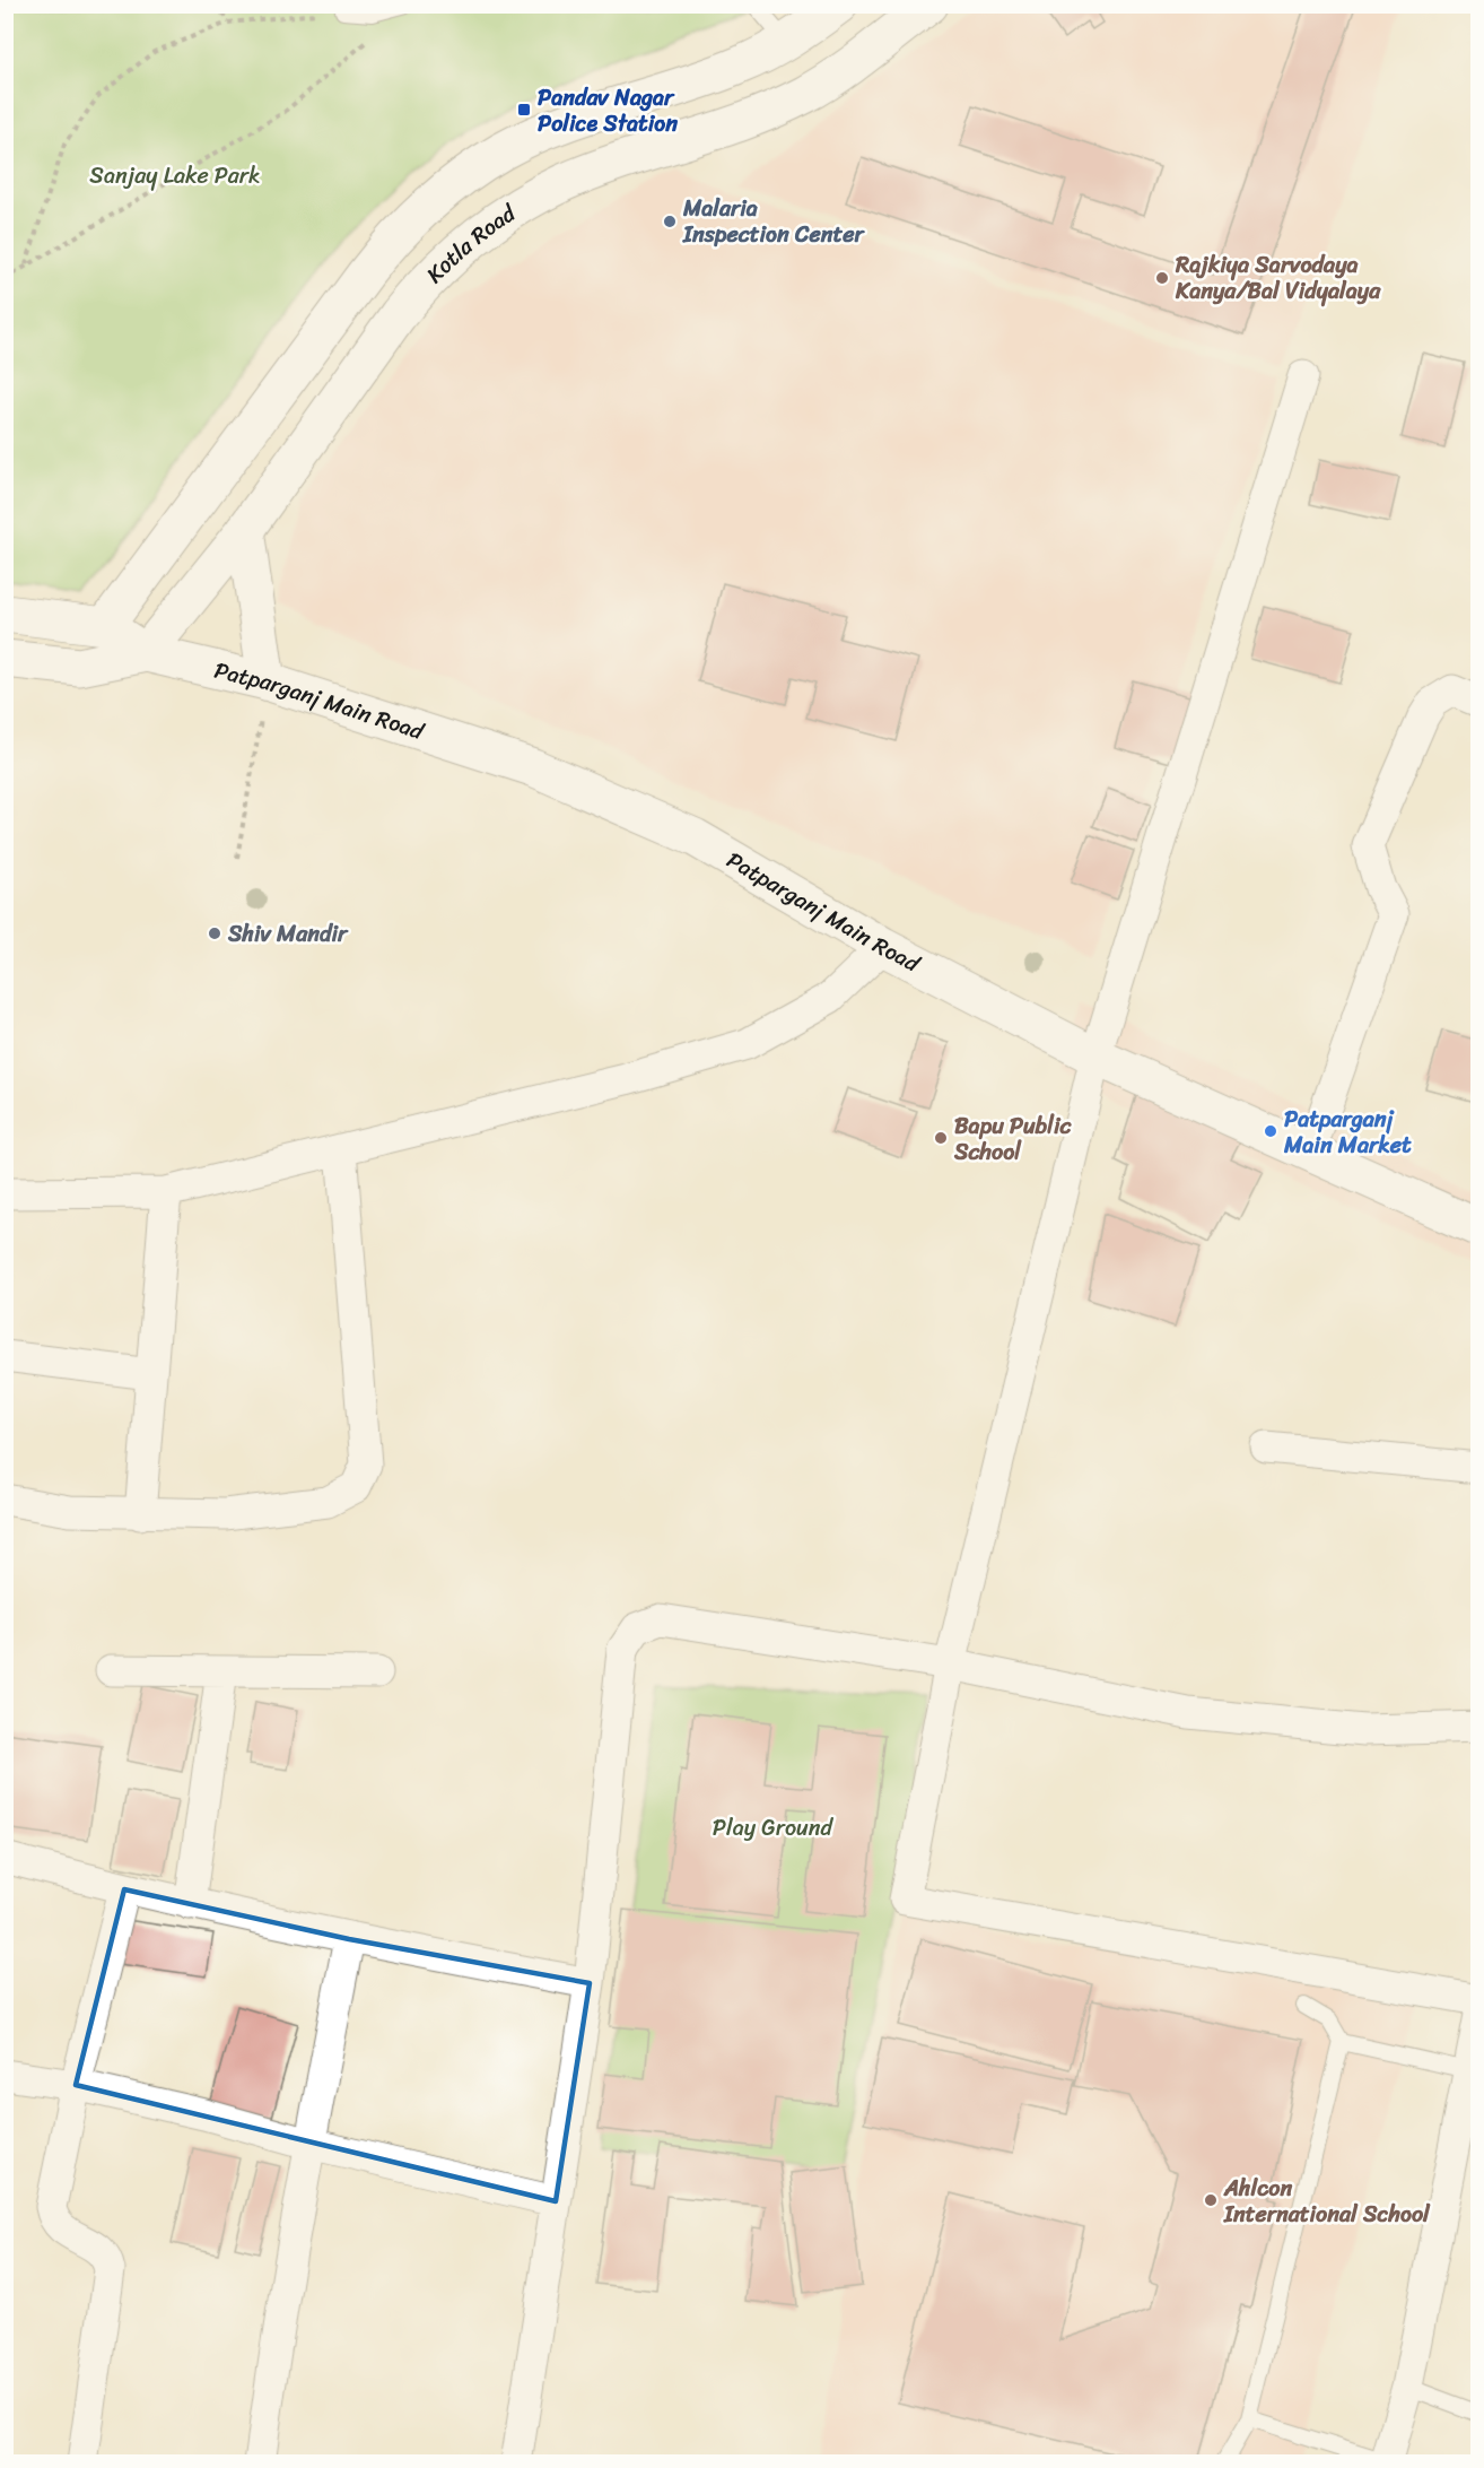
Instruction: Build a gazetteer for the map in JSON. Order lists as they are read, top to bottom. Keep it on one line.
{"streets":{"main road":["Kotla Road","Patparganj Main Road"]},"crossings":[["Kotla Road","Patparganj Main Road"]],"parks":["Sanjay Lake Park","Play Ground"],"places":{"transit":["Pandav Nagar Police Station"],"other":["Malaria Inspection Center","Rajkiya Sarvodaya Kanya/Bal Vidyalaya","Shiv Mandir","Patparganj Main Market","Bapu Public School","Ahlcon International School"]}}
